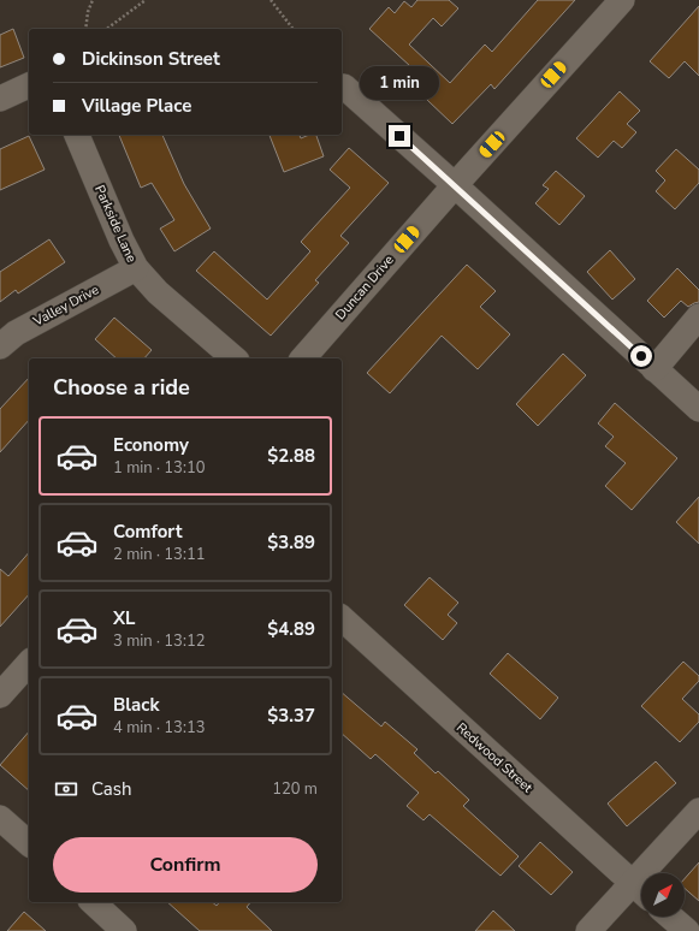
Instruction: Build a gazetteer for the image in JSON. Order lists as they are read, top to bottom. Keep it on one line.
{"streets":{"street":["Parkside Lane","Duncan Drive","Valley Drive","Redwood Street"]},"crossings":[["Parkside Lane","Valley Drive"]],"north":"top right","page":{"banner":["Dickinson Street","Village Place"],"bubble":"1 min","heading":"Choose a ride","list":[{"name":"Economy","note":"1 min · 13:10","value":"$2.88"},{"name":"Comfort","note":"2 min · 13:11","value":"$3.89"},{"name":"XL","note":"3 min · 13:12","value":"$4.89"},{"name":"Black","note":"4 min · 13:13","value":"$3.37"}],"pay":["Cash","120 m"],"buttons":"Confirm"}}
